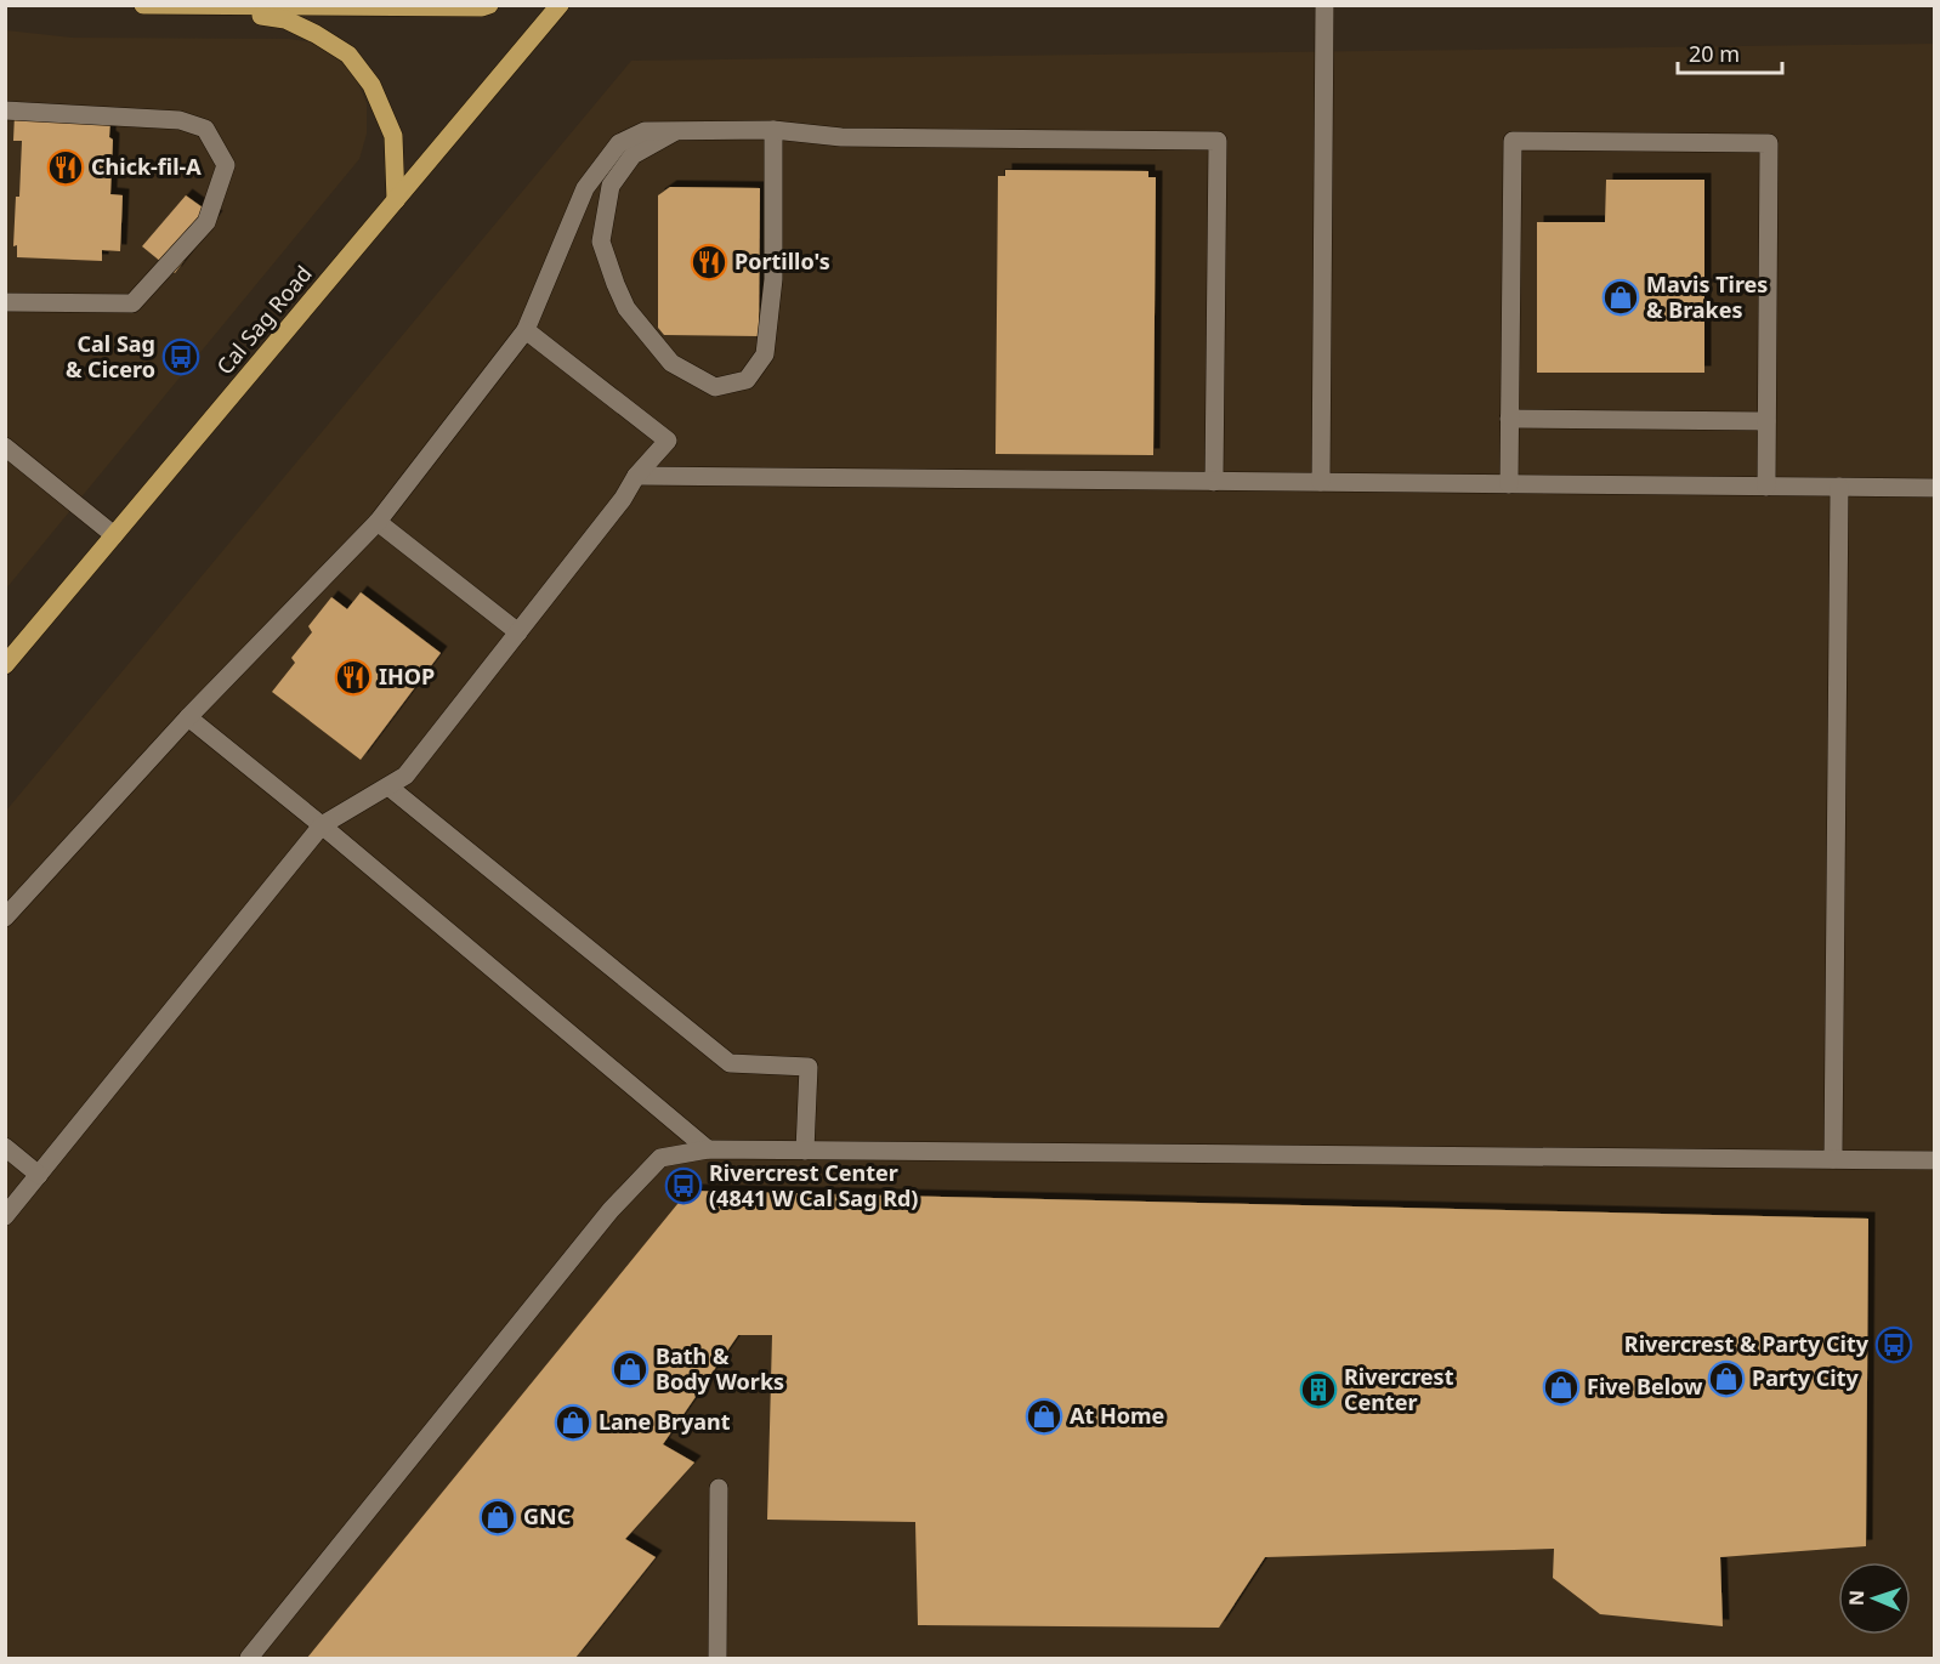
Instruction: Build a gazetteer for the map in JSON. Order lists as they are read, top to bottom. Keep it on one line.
{"streets":{"main road":["Cal Sag Road"]},"places":{"restaurant":["Chick-fil-A","Portillo's","IHOP"],"shop":["Mavis Tires & Brakes","Bath & Body Works","Party City","Five Below","At Home","Lane Bryant","GNC"],"bus stop":["Cal Sag & Cicero","Rivercrest Center (4841 W Cal Sag Rd)","Rivercrest & Party City"],"building":["Rivercrest Center"]},"scale_bar":"20 m","north":"left"}
